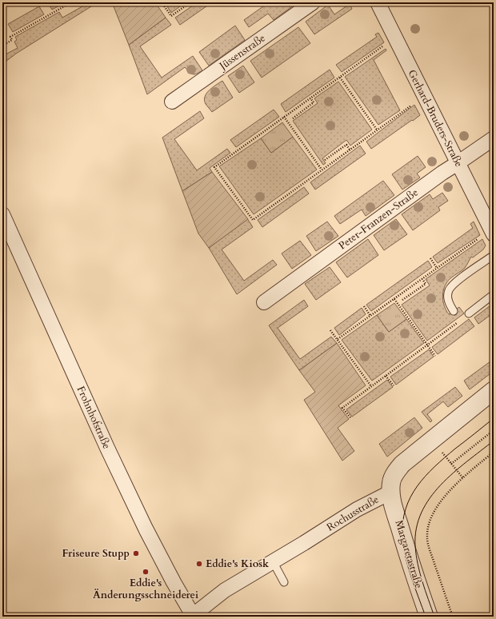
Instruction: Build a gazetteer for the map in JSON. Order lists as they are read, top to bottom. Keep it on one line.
{"streets":{"street":["Jüssenstraße","Gerhard-Bruders-Straße","Peter-Franzen-Straße","Frohnhofstraße","Rochusstraße","Margaretastraße"]},"crossings":[["Gerhard-Bruders-Straße","Peter-Franzen-Straße"],["Frohnhofstraße","Rochusstraße"],["Rochusstraße","Margaretastraße"]],"places":["Friseure Stupp","Eddie's Kiosk","Eddie's Änderungsschneiderei"]}
